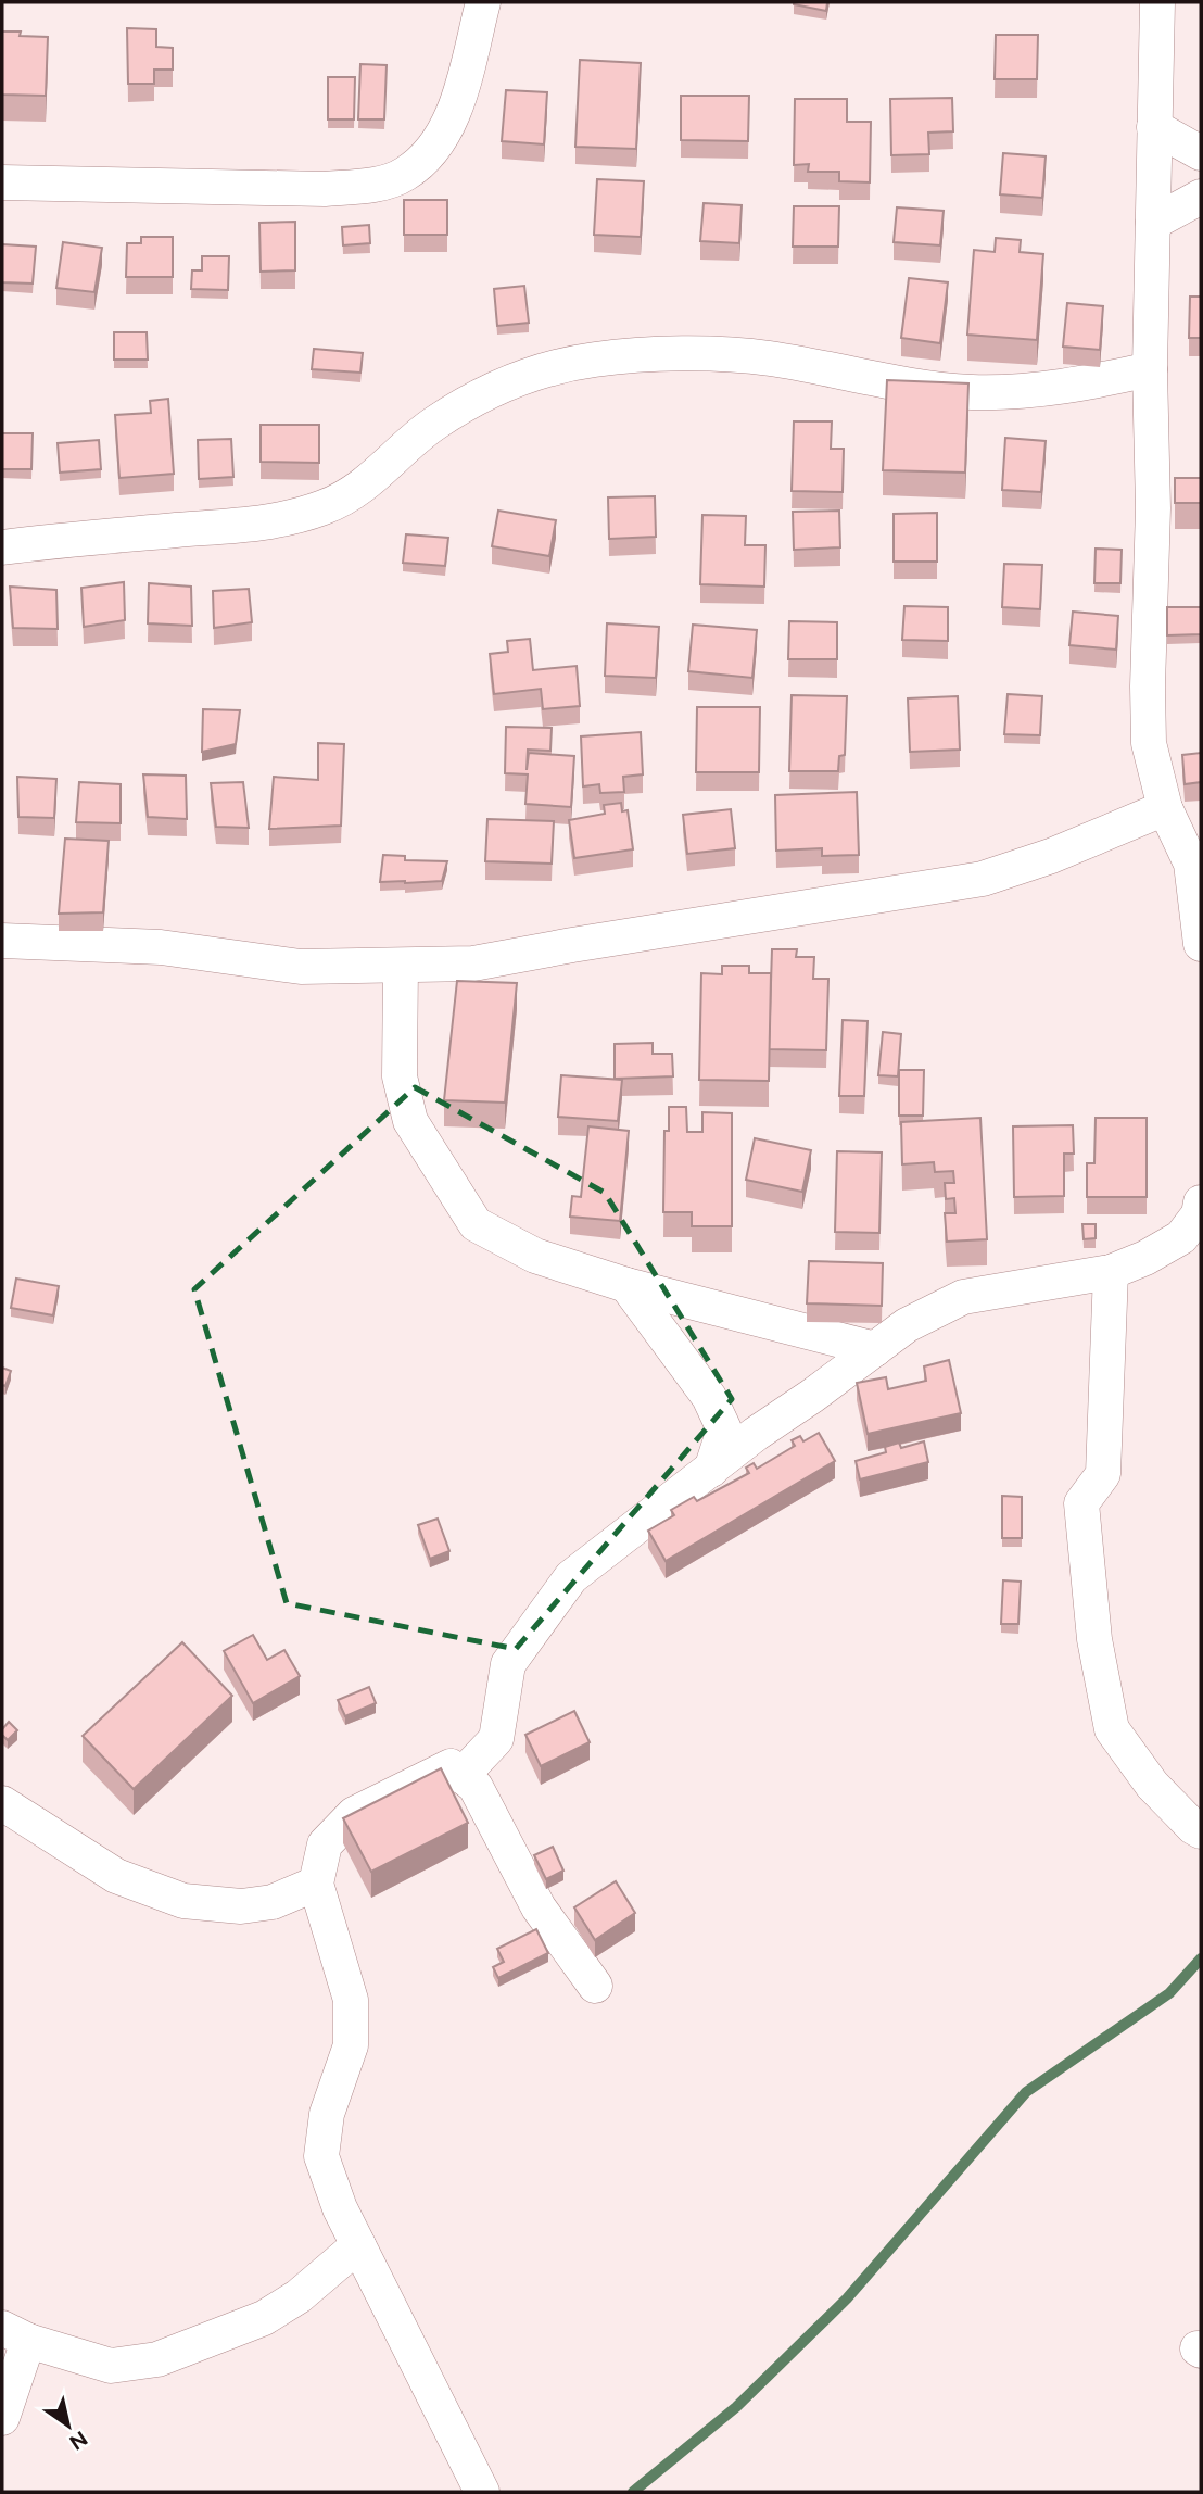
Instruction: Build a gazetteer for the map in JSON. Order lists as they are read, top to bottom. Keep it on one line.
{"north":"bottom right"}
